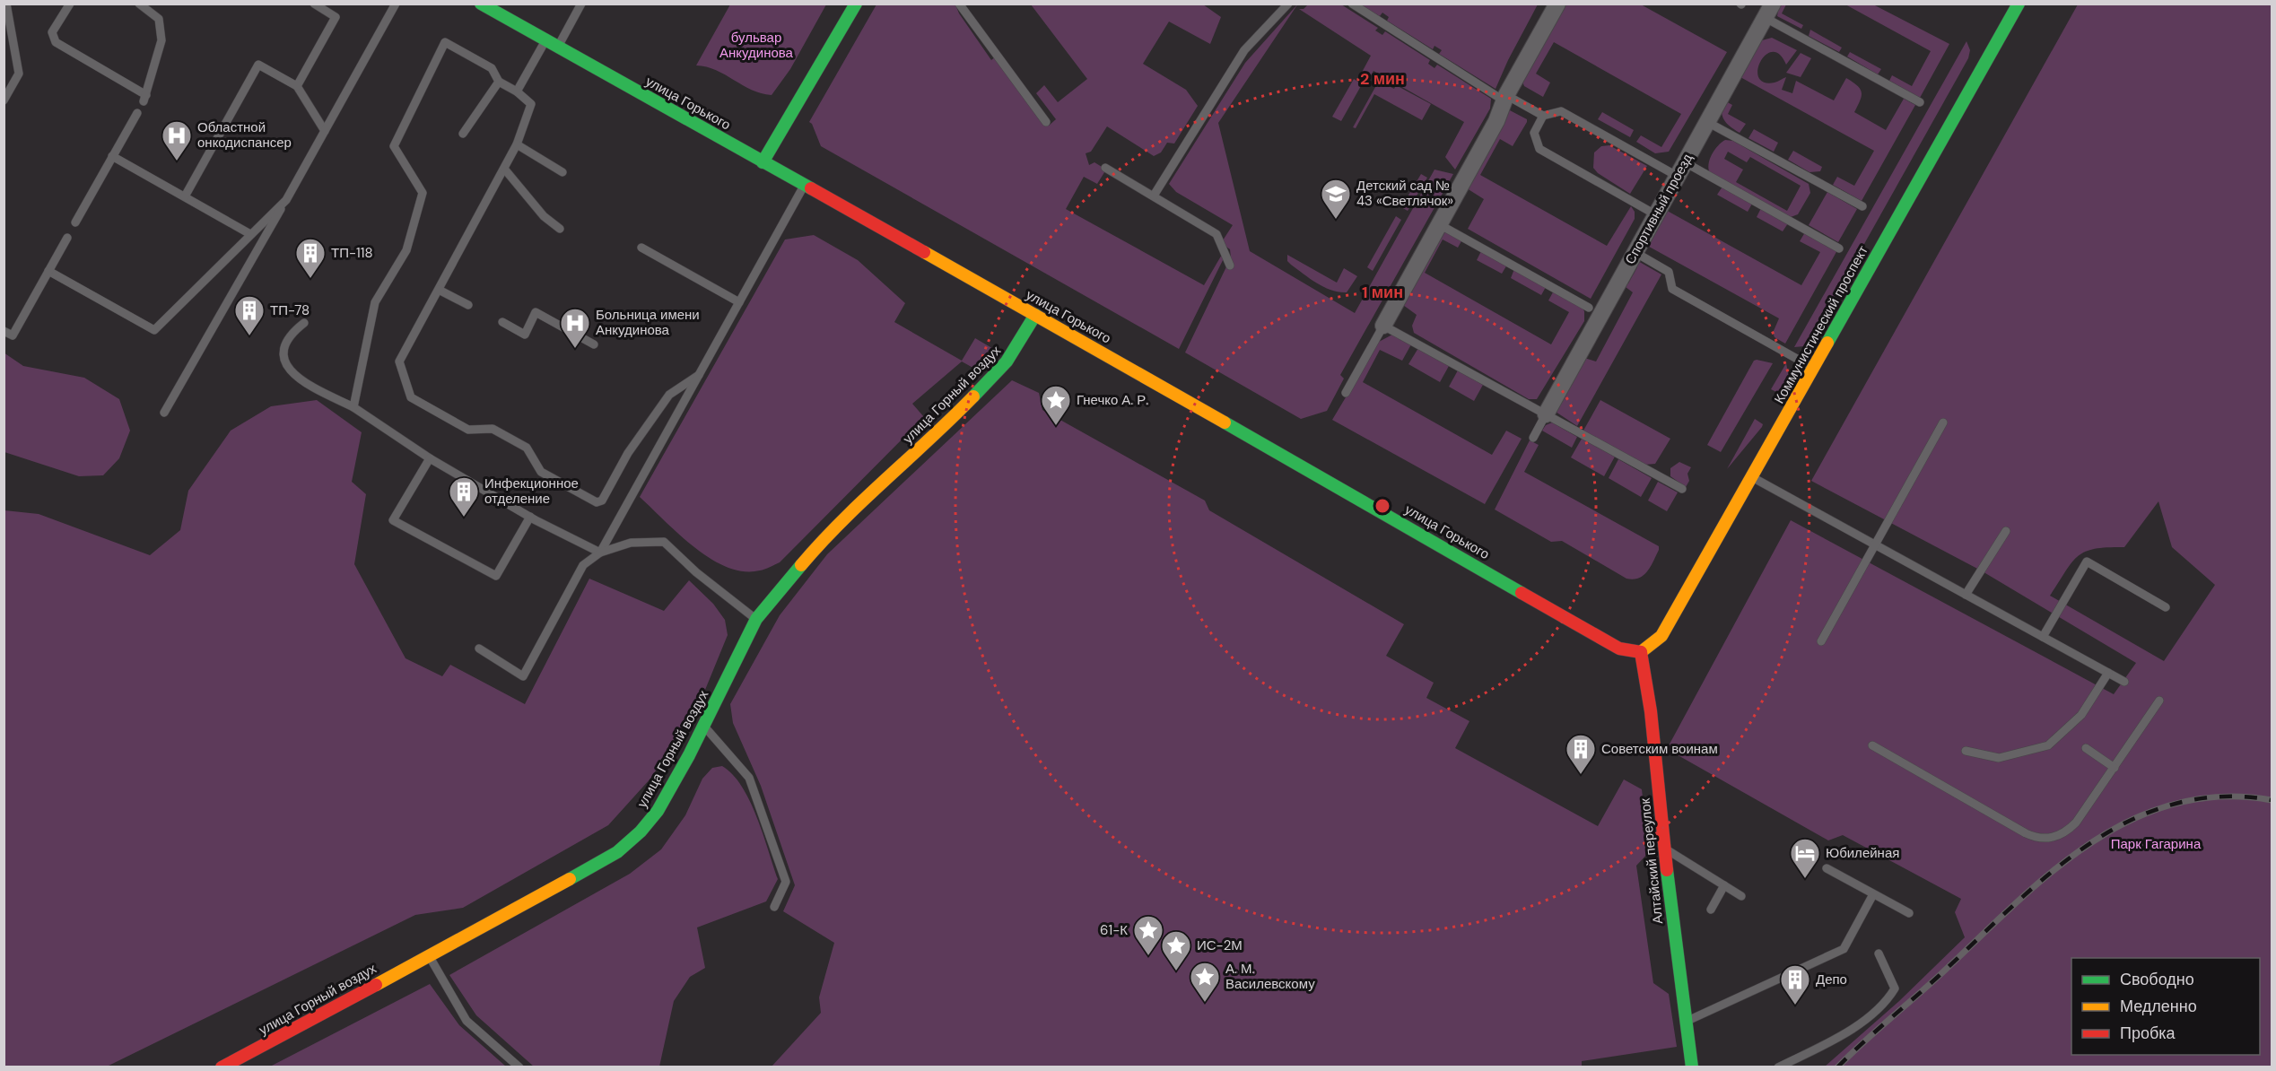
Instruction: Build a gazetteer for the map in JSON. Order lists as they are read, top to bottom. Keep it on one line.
{"streets":{"main road":["улица Горького","Коммунистический проспект","улица Горный воздух","Алтайский переулок"],"street":["Спортивный проезд"]},"crossings":[["улица Горького","Коммунистический проспект"],["улица Горького","улица Горный воздух"],["улица Горького","Алтайский переулок"],["Коммунистический проспект","Алтайский переулок"]],"parks":["бульвар Анкудинова","Парк Гагарина"],"places":{"hospital":["Областной онкодиспансер","Больница имени Анкудинова"],"school or university":["Детский сад № 43 «Светлячок»"],"building":["ТП-118","ТП-78","Инфекционное отделение","Советским воинам","Депо"],"place":["Гнечко А. Р.","61-К","ИС-2М","А. М. Василевскому"],"hotel":["Юбилейная"]},"legend":["Свободно","Медленно","Пробка"],"rings":["2 мин","1 мин"]}
